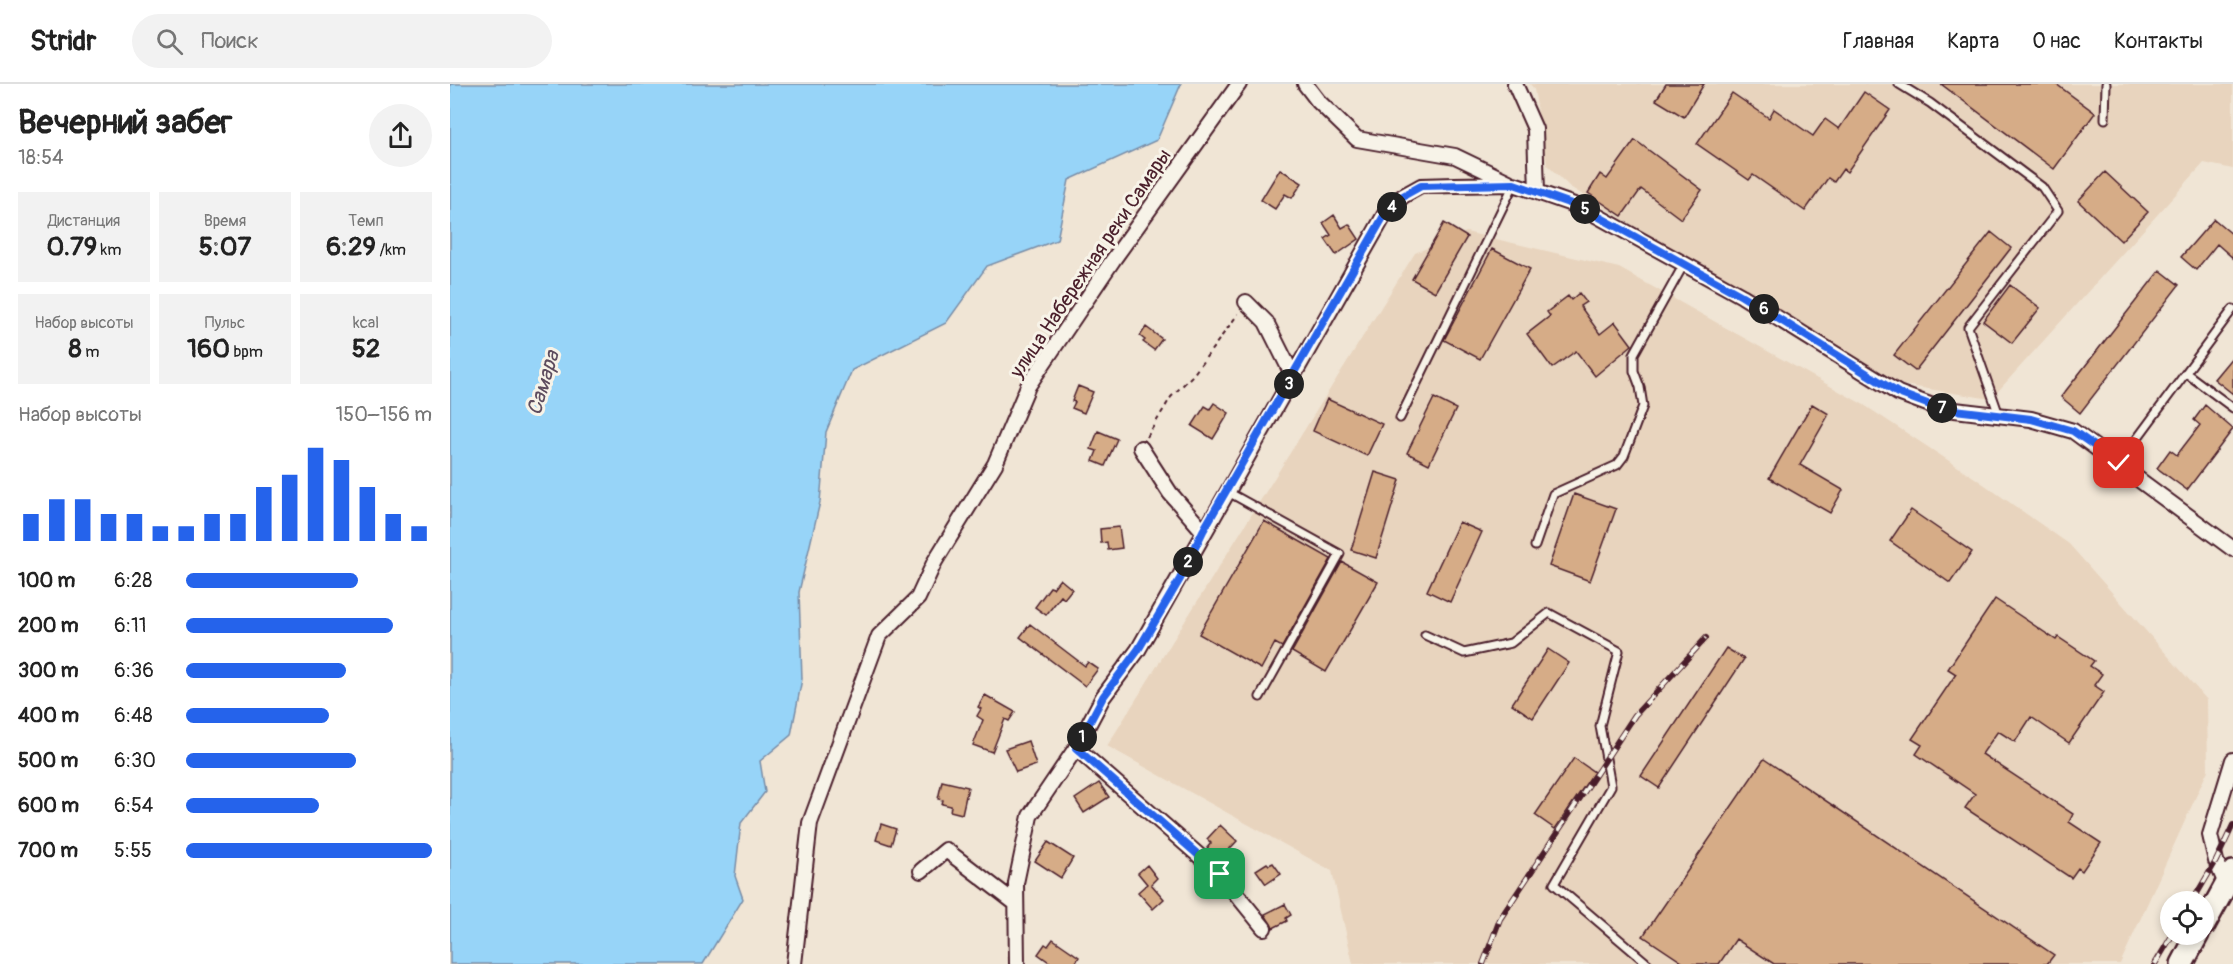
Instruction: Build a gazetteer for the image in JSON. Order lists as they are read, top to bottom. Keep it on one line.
{"streets":{"street":["улица Набережная реки Самары"]},"water":["Самара"],"page":{"header":"Stridr","search":"Поиск","nav":["Главная","Карта","О нас","Контакты"],"heading":["Вечерний забег","18:54"],"stats":[["Дистанция","0.79 km"],["Время","5:07"],["Темп","6:29 /km"],["Набор высоты","8 m"],["Пульс","160 bpm"],["kcal","52"]],"pins":["4","5","6","3","7","2","1"],"chart":["Набор высоты","150–156 m"],"list":[{"name":"100 m","note":"6:28"},{"name":"200 m","note":"6:11"},{"name":"300 m","note":"6:36"},{"name":"400 m","note":"6:48"},{"name":"500 m","note":"6:30"},{"name":"600 m","note":"6:54"},{"name":"700 m","note":"5:55"}]}}
